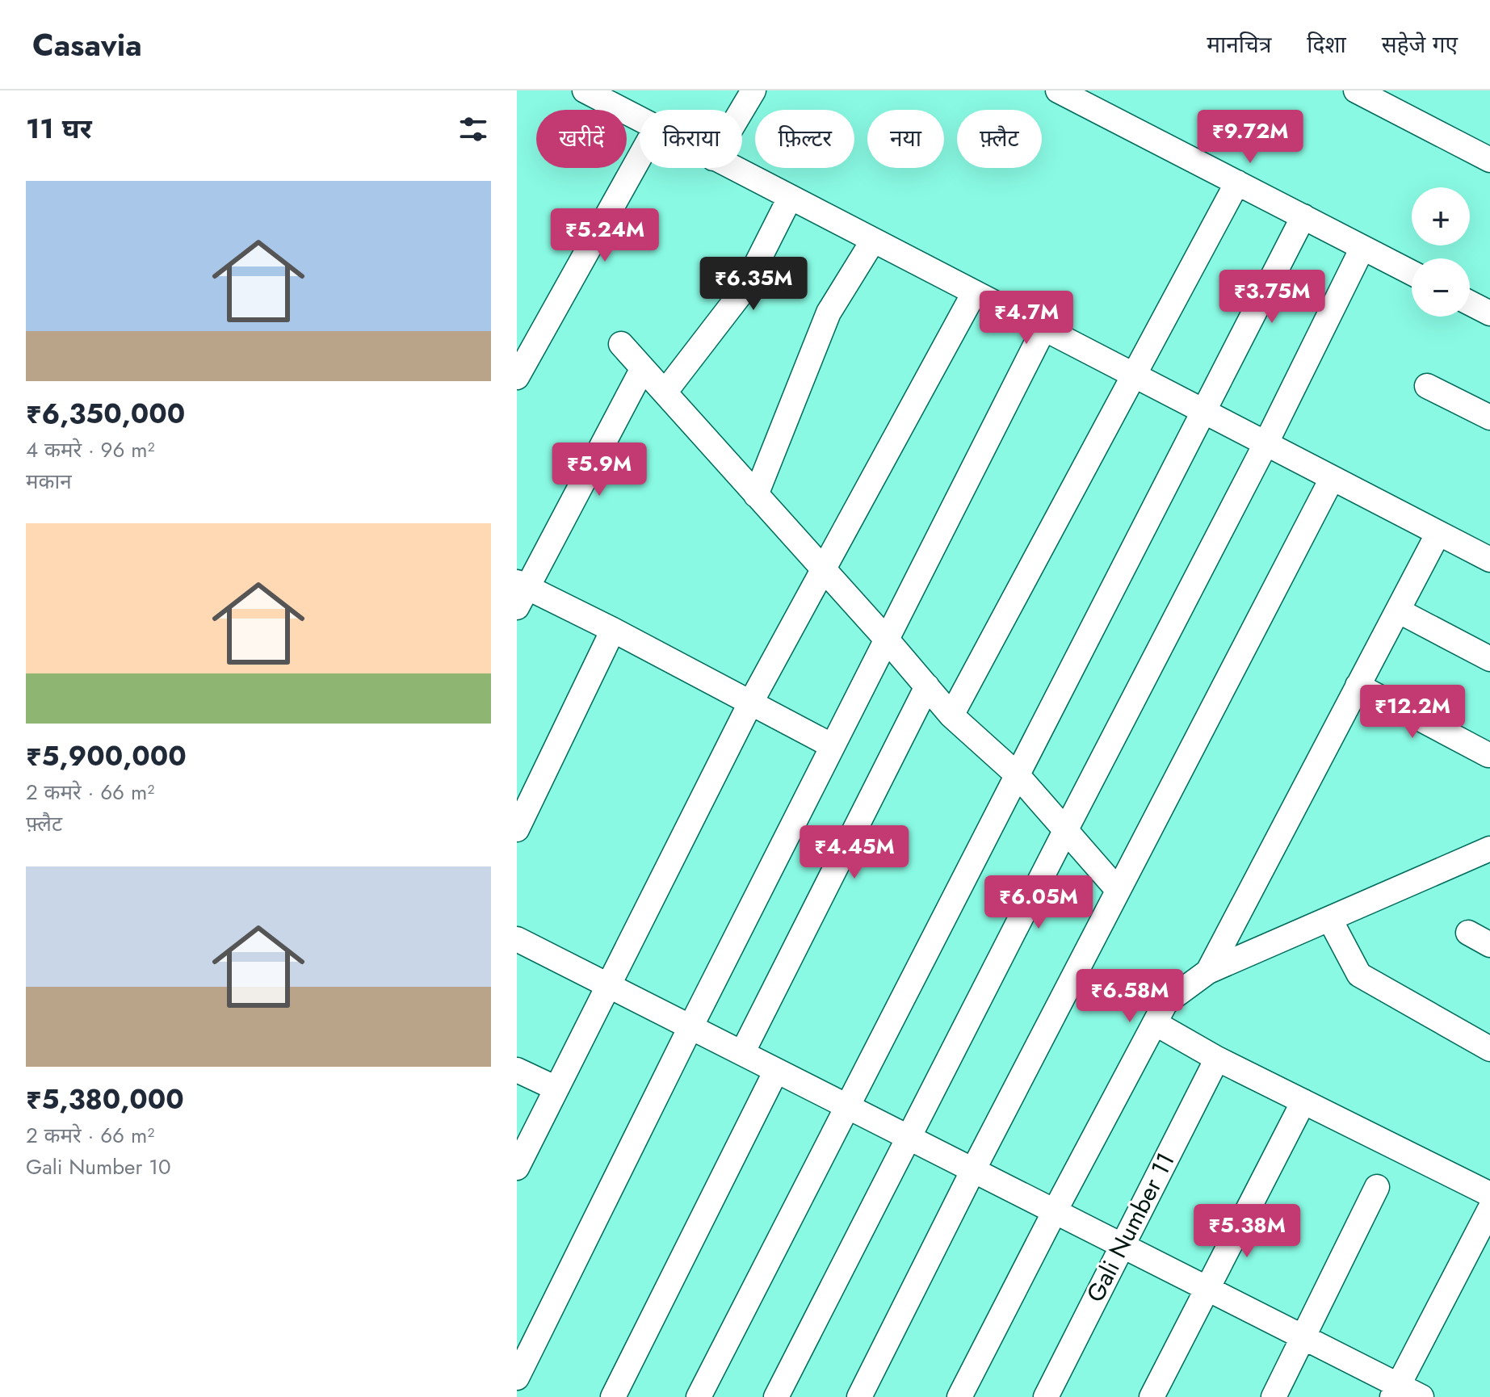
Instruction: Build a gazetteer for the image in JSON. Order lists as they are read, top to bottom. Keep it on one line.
{"streets":{"street":["Gali Number 11"]},"page":{"header":"Casavia","nav":["मानचित्र","दिशा","सहेजे गए"],"heading":"11 घर","price":["₹9.72M","₹5.24M","₹6.35M","₹3.75M","₹4.7M","₹5.9M","₹12.2M","₹4.45M","₹6.05M","₹6.58M","₹5.38M"],"chip":["खरीदें","किराया","फ़िल्टर","नया","फ़्लैट"],"list":[{"name":"₹6,350,000","note":"4 कमरे · 96 m² · मकान"},{"name":"₹5,900,000","note":"2 कमरे · 66 m² · फ़्लैट"},{"name":"₹5,380,000","note":"2 कमरे · 66 m² · Gali Number 10"}],"map_buttons":["+","−"]}}
